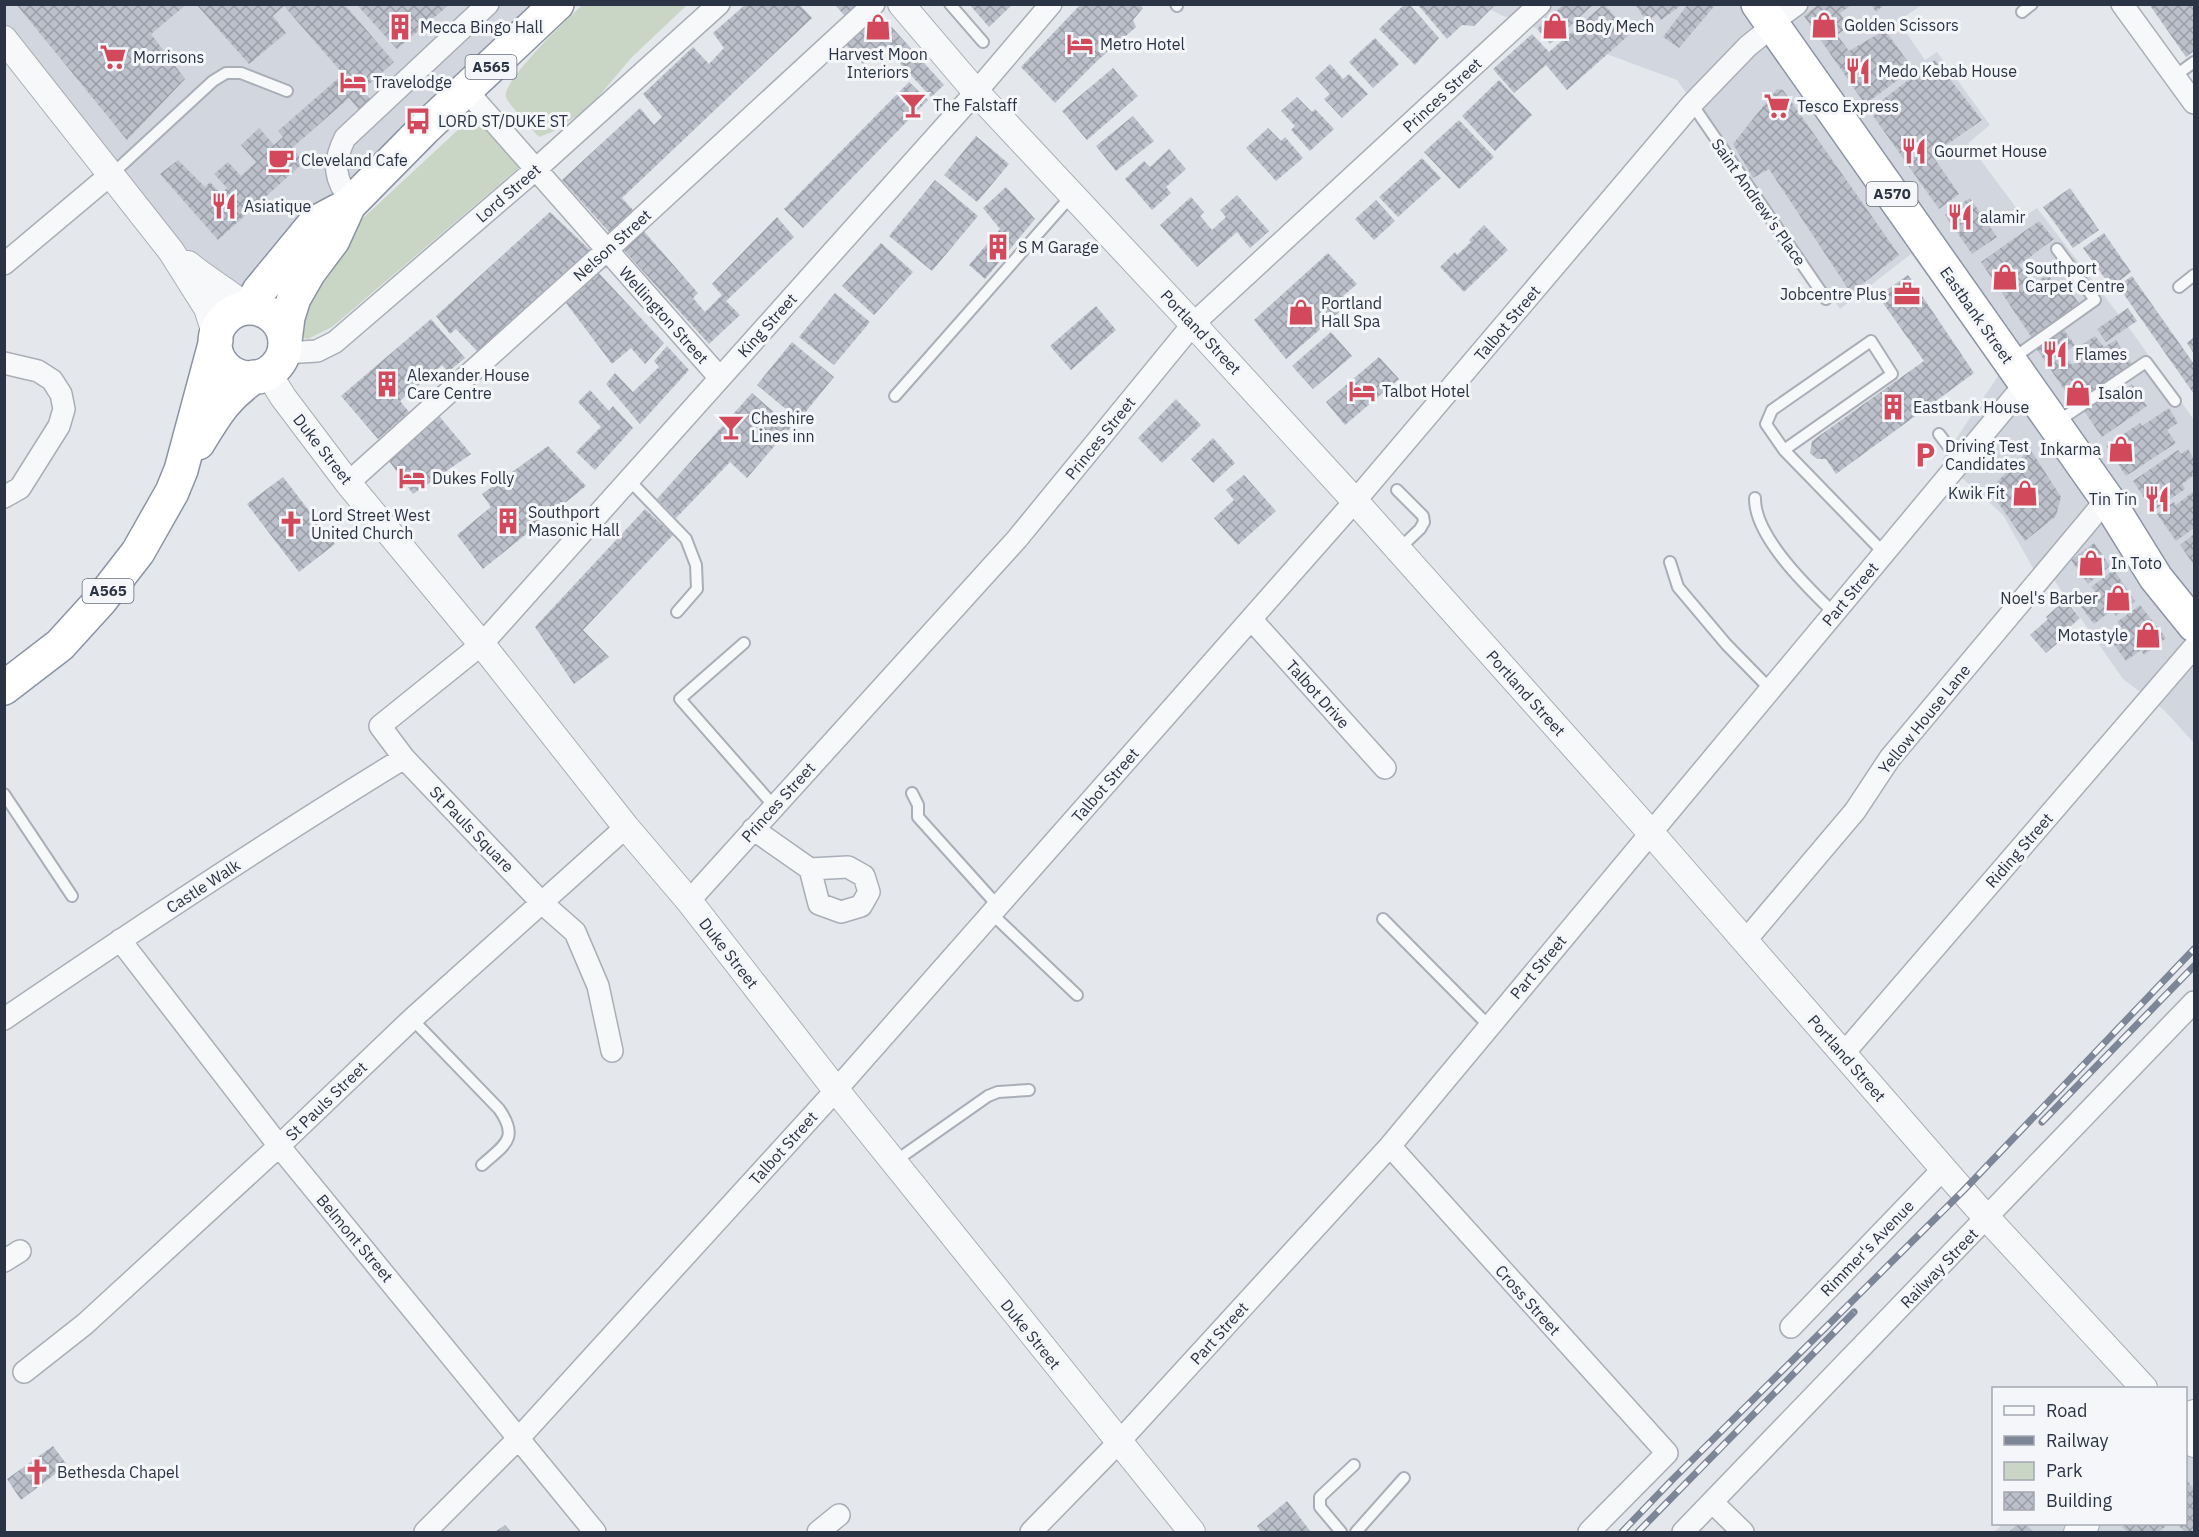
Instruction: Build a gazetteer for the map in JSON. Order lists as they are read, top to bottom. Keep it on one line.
{"streets":{"highway":["A565","A570","Eastbank Street"],"street":["Princes Street","Lord Street","Nelson Street","Wellington Street","Talbot Street","King Street","Portland Street","Duke Street","Part Street","Talbot Drive","Yellow House Lane","St Pauls Square","Riding Street","Castle Walk","St Pauls Street","Belmont Street","Rimmer's Avenue","Railway Street","Cross Street"],"lane":["Saint Andrew's Place"]},"crossings":[["A565","Lord Street"],["A565","Wellington Street"],["A565","Duke Street"],["Princes Street","Portland Street"],["Princes Street","Duke Street"],["Lord Street","Wellington Street"],["Lord Street","Duke Street"],["Saint Andrew's Place","Talbot Street"],["Nelson Street","Wellington Street"],["Nelson Street","Duke Street"],["Wellington Street","King Street"],["Eastbank Street","Talbot Street"],["Eastbank Street","Part Street"],["Eastbank Street","Yellow House Lane"],["Talbot Street","Portland Street"],["Talbot Street","Duke Street"],["Talbot Street","Talbot Drive"],["Talbot Street","Belmont Street"],["King Street","Portland Street"],["King Street","Duke Street"],["King Street","St Pauls Square"],["Portland Street","Part Street"],["Portland Street","Yellow House Lane"],["Portland Street","Riding Street"],["Portland Street","Rimmer's Avenue"],["Portland Street","Railway Street"],["Duke Street","Part Street"],["Duke Street","St Pauls Square"],["Duke Street","St Pauls Street"],["Part Street","Cross Street"],["St Pauls Square","Castle Walk"],["St Pauls Square","St Pauls Street"],["Castle Walk","Belmont Street"],["St Pauls Street","Belmont Street"]],"places":{"shop":["Golden Scissors","Body Mech","Harvest Moon Interiors","Southport Carpet Centre","Portland Hall Spa","Isalon","Inkarma","Kwik Fit","In Toto","Noel's Barber","Motastyle"],"building":["Mecca Bingo Hall","S M Garage","Alexander House Care Centre","Eastbank House","Southport Masonic Hall"],"hotel":["Metro Hotel","Travelodge","Talbot Hotel","Dukes Folly"],"supermarket":["Morrisons","Tesco Express"],"restaurant":["Medo Kebab House","Gourmet House","Asiatique","alamir","Flames","Tin Tin"],"bar":["The Falstaff","Cheshire Lines inn"],"bus stop":["LORD ST/DUKE ST"],"cafe":["Cleveland Cafe"],"office":["Jobcentre Plus"],"parking":["Driving Test Candidates"],"church":["Lord Street West United Church","Bethesda Chapel"]},"legend":["Road","Railway","Park","Building"]}
